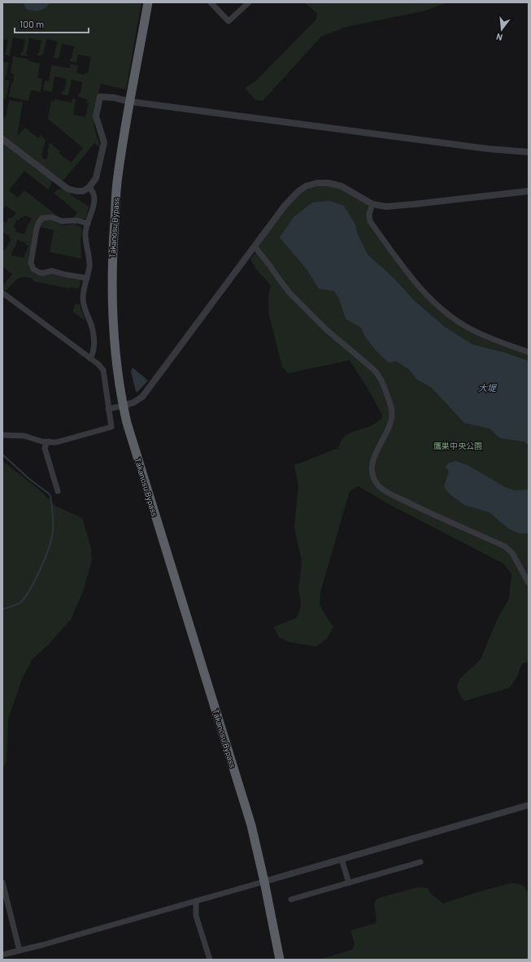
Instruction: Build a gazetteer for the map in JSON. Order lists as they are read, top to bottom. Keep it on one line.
{"streets":{"highway":["Takanosu Bypass"]},"water":["大堤"],"parks":["鷹巣中央公園"],"scale_bar":"100 m","north":"bottom"}
